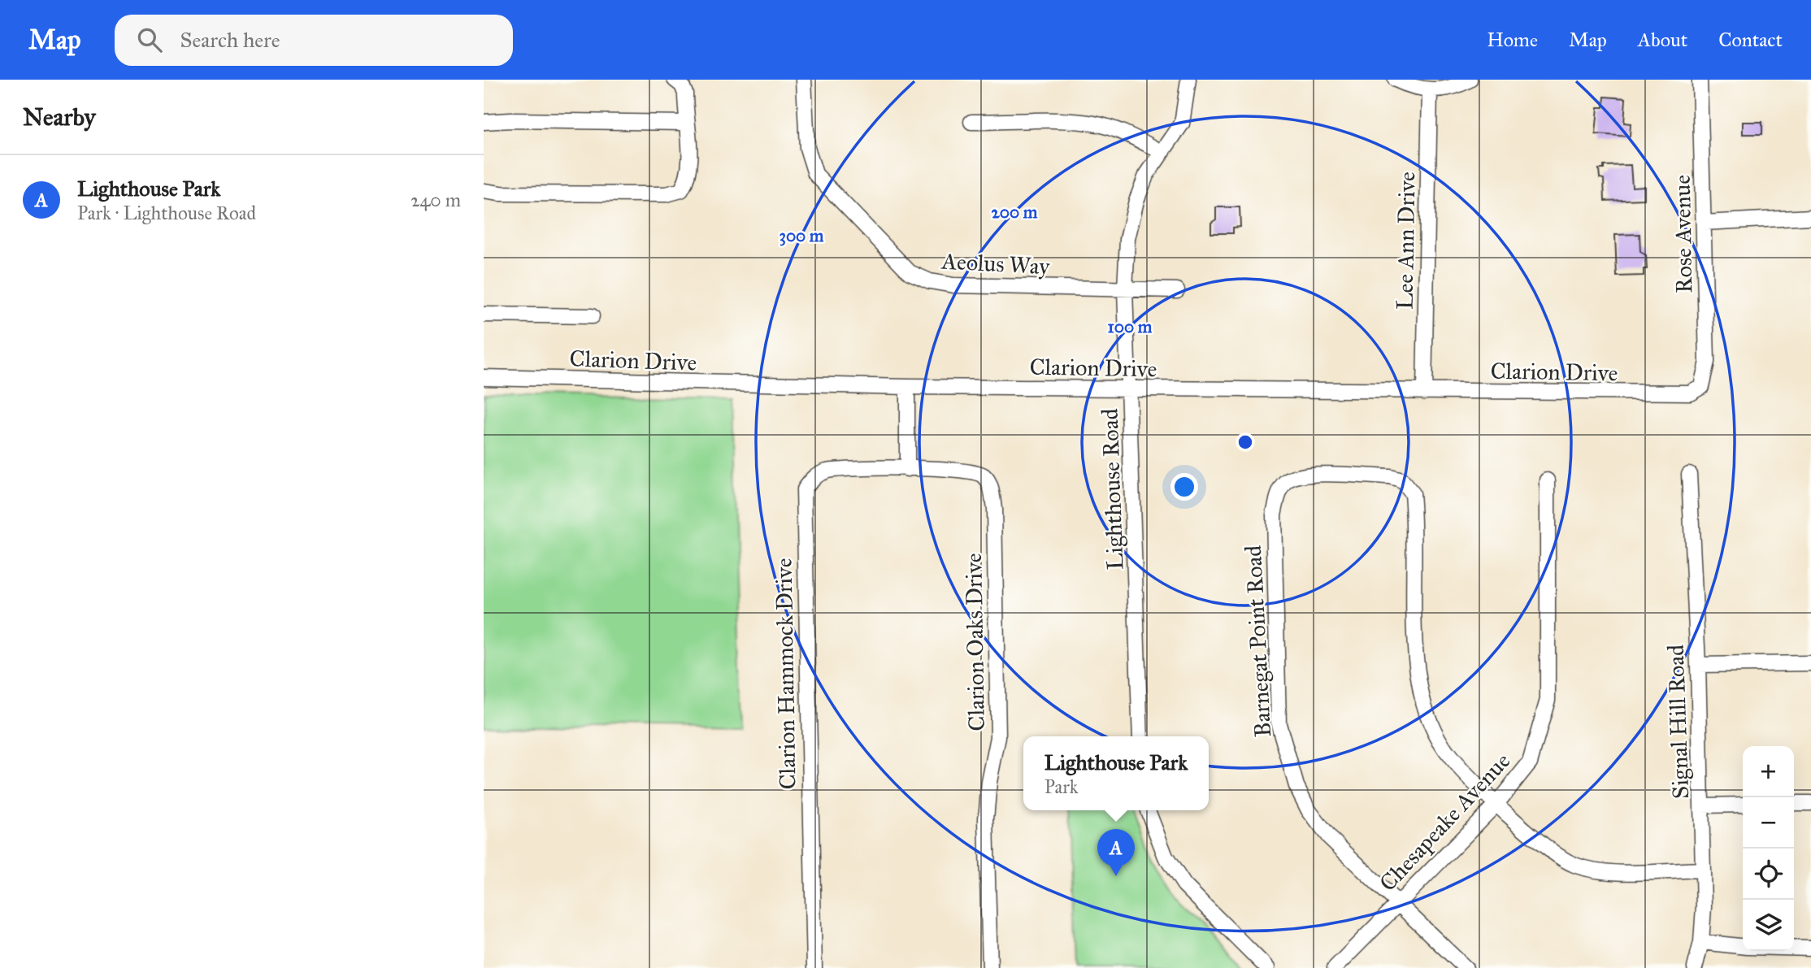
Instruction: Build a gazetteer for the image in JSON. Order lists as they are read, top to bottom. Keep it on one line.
{"streets":{"street":["Rose Avenue","Lee Ann Drive","Aeolus Way","Clarion Drive","Lighthouse Road","Barnegat Point Road","Clarion Oaks Drive","Clarion Hammock Drive","Signal Hill Road","Chesapeake Avenue"]},"crossings":[["Rose Avenue","Clarion Drive"],["Lee Ann Drive","Clarion Drive"],["Aeolus Way","Lighthouse Road"],["Clarion Drive","Lighthouse Road"],["Barnegat Point Road","Chesapeake Avenue"],["Clarion Oaks Drive","Clarion Hammock Drive"]],"page":{"header":"Map","search":"Search here","nav":["Home","Map","About","Contact"],"heading":"Nearby","list":[{"mark":"A","name":"Lighthouse Park","note":"Park · Lighthouse Road","value":"240 m"}],"popup":["Lighthouse Park","Park"],"map_buttons":["+","−"],"pins":"A"},"rings":["200 m","300 m","100 m"]}
